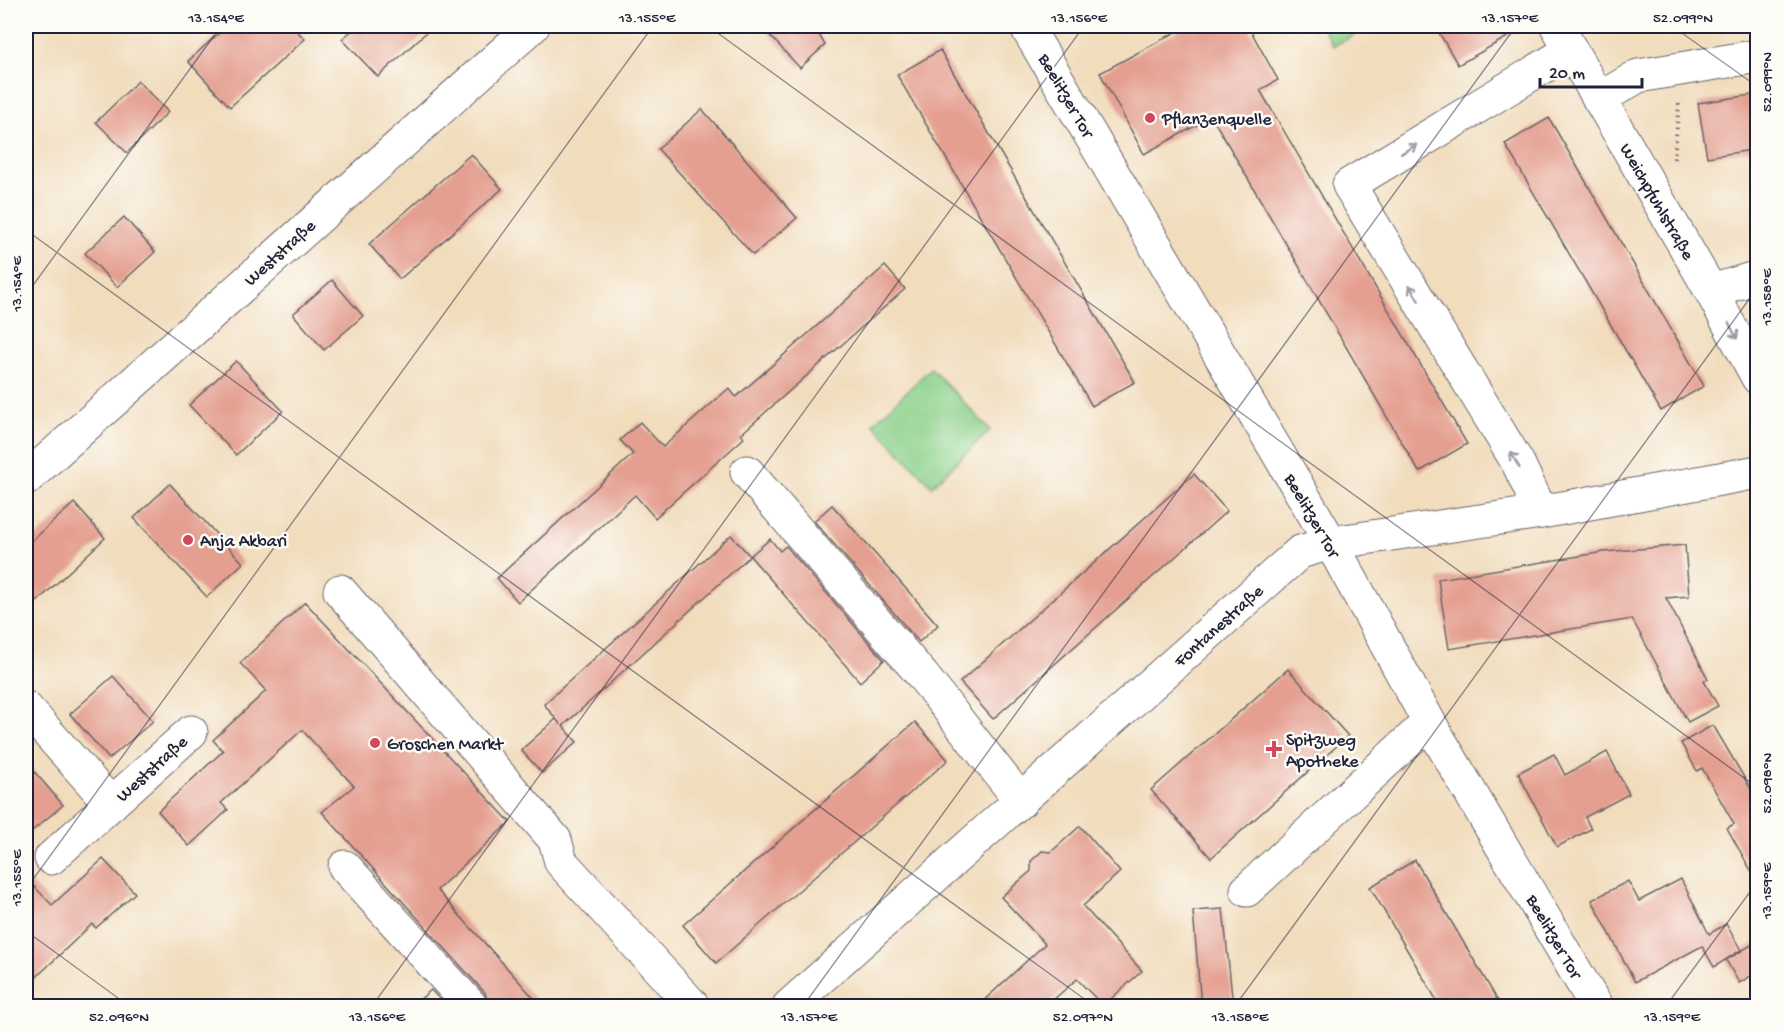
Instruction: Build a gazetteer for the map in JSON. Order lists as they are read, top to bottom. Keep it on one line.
{"streets":{"street":["Beelitzer Tor","Weichpfuhlstraße","Weststraße","Fontanestraße"]},"crossings":[["Beelitzer Tor","Fontanestraße"]],"places":{"other":["Pflanzenquelle","Anja Akbari","Groschen Markt"],"health":["Spitzweg Apotheke"]},"scale_bar":"20 m","coordinates":["13.154°E","13.155°E","13.156°E","13.157°E","52.099°N","13.158°E","52.098°N","13.159°E","52.096°N","52.097°N"]}
